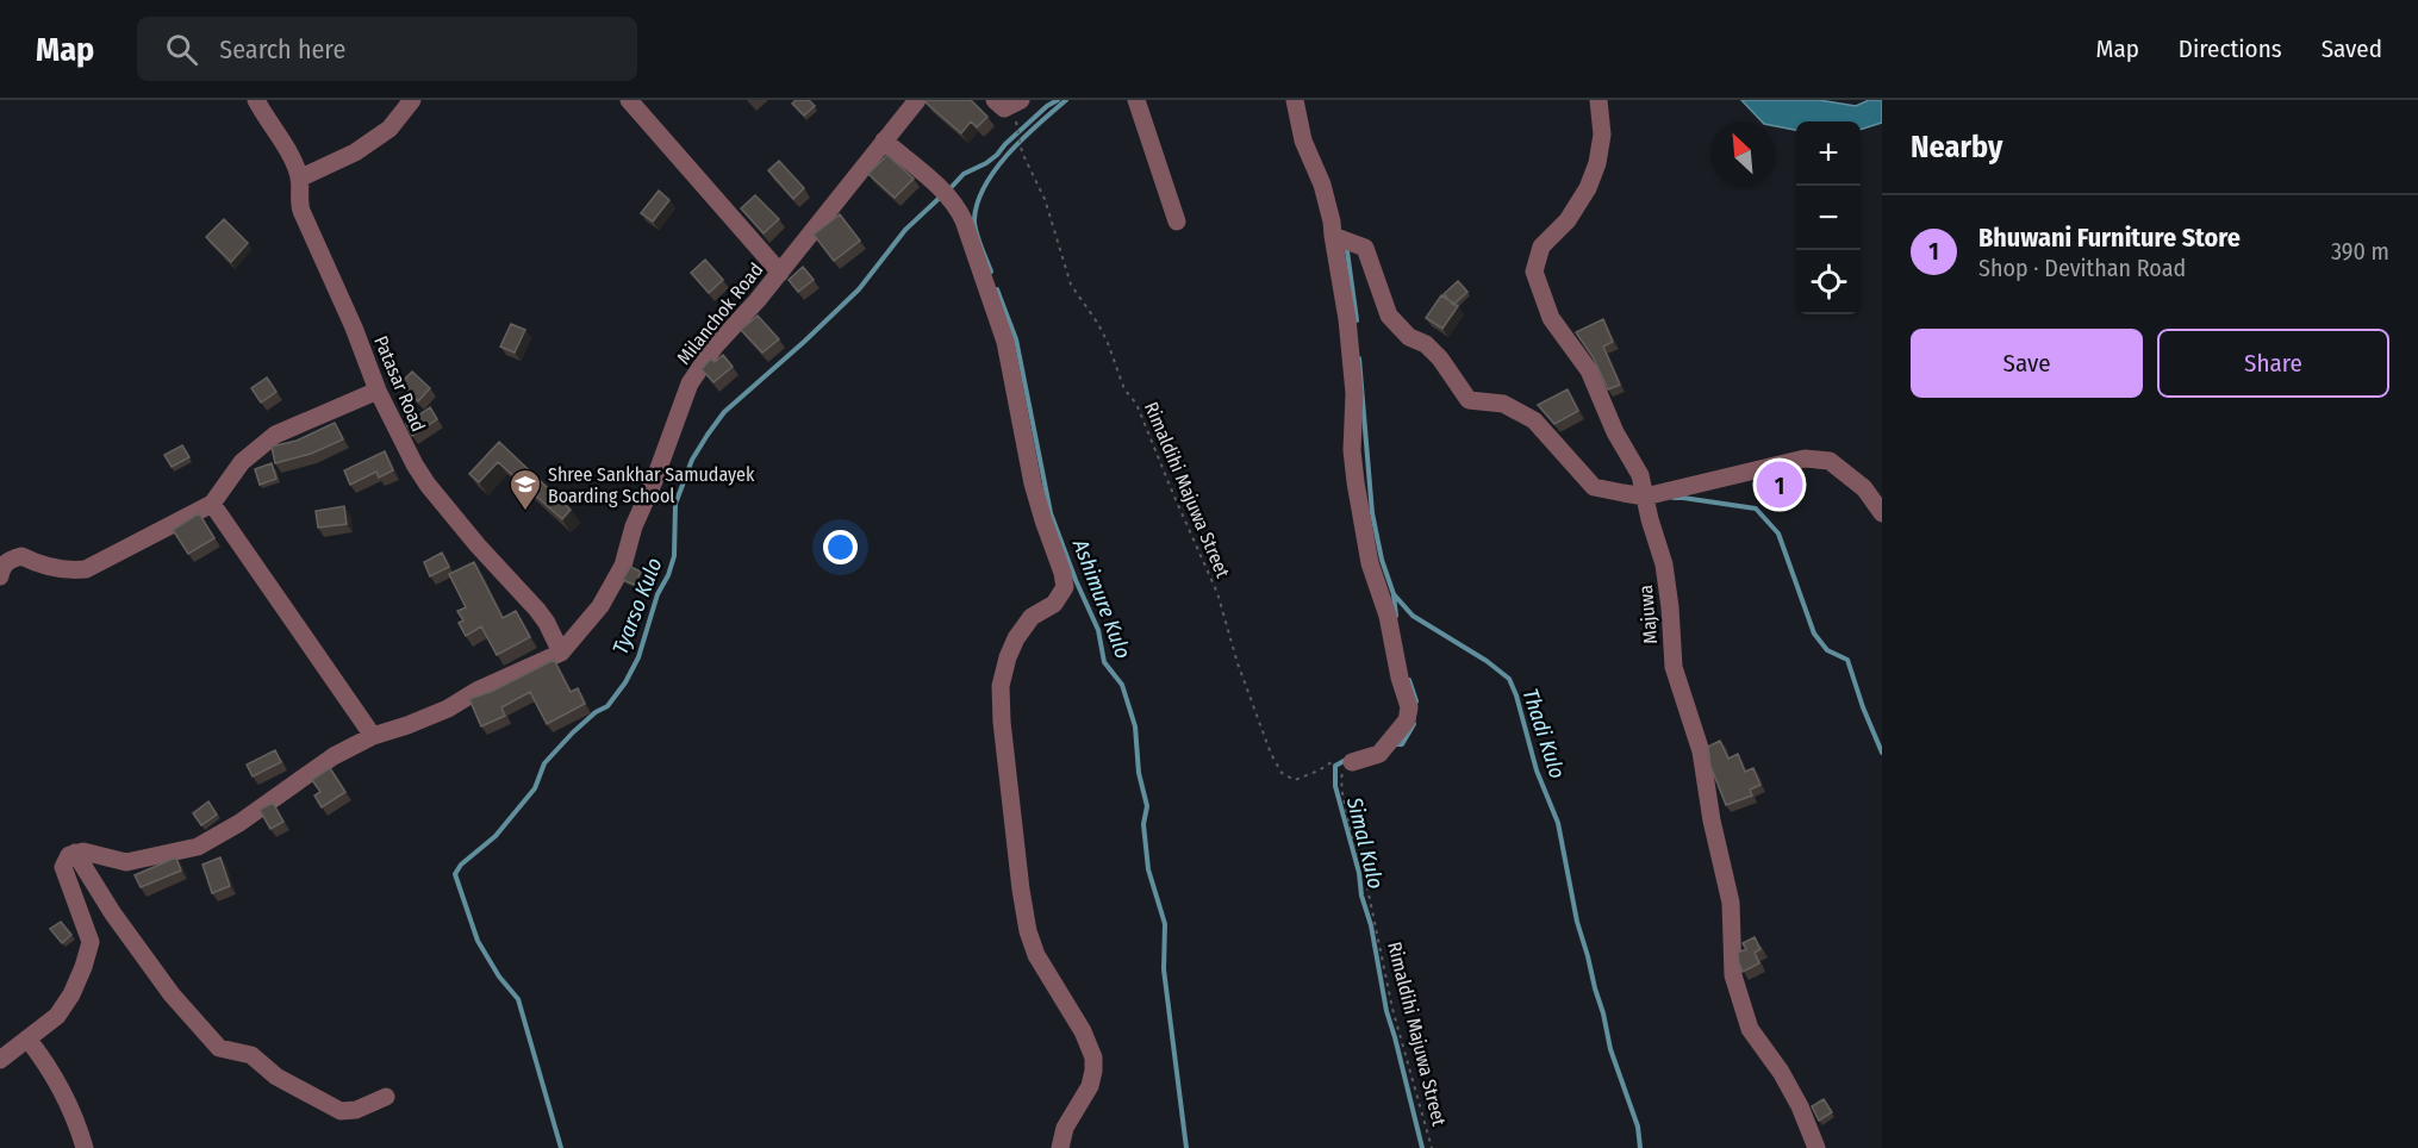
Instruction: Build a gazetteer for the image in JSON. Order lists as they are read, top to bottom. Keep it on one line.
{"streets":{"street":["Milanchok Road","Patasar Road","Majuwa"],"path":["Rimaldihi Majuwa Street"]},"crossings":[["Milanchok Road","Patasar Road"]],"water":["Ashimure Kulo","Tyarso Kulo","Thadi Kulo","Simal Kulo"],"places":{"school or university":["Shree Sankhar Samudayek Boarding School"]},"north":"top left","page":{"header":"Map","search":"Search here","nav":["Map","Directions","Saved"],"heading":"Nearby","map_buttons":["+","−"],"list":[{"mark":"1","name":"Bhuwani Furniture Store","note":"Shop · Devithan Road","value":"390 m"}],"buttons":["Save","Share"],"pins":"1"}}
